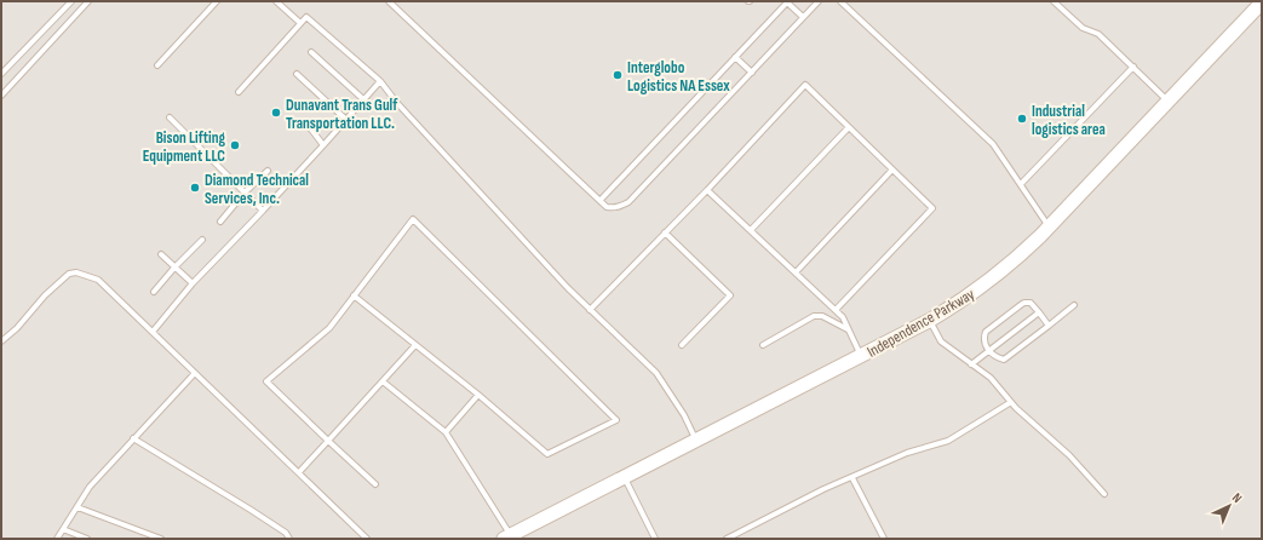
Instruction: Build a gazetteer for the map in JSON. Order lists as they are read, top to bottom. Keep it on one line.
{"streets":{"main road":["Independence Parkway"]},"places":["Interglobo Logistics NA Essex","Dunavant Trans Gulf Transportation LLC.","Industrial logistics area","Bison Lifting Equipment LLC","Diamond Technical Services, Inc."],"north":"top right"}
